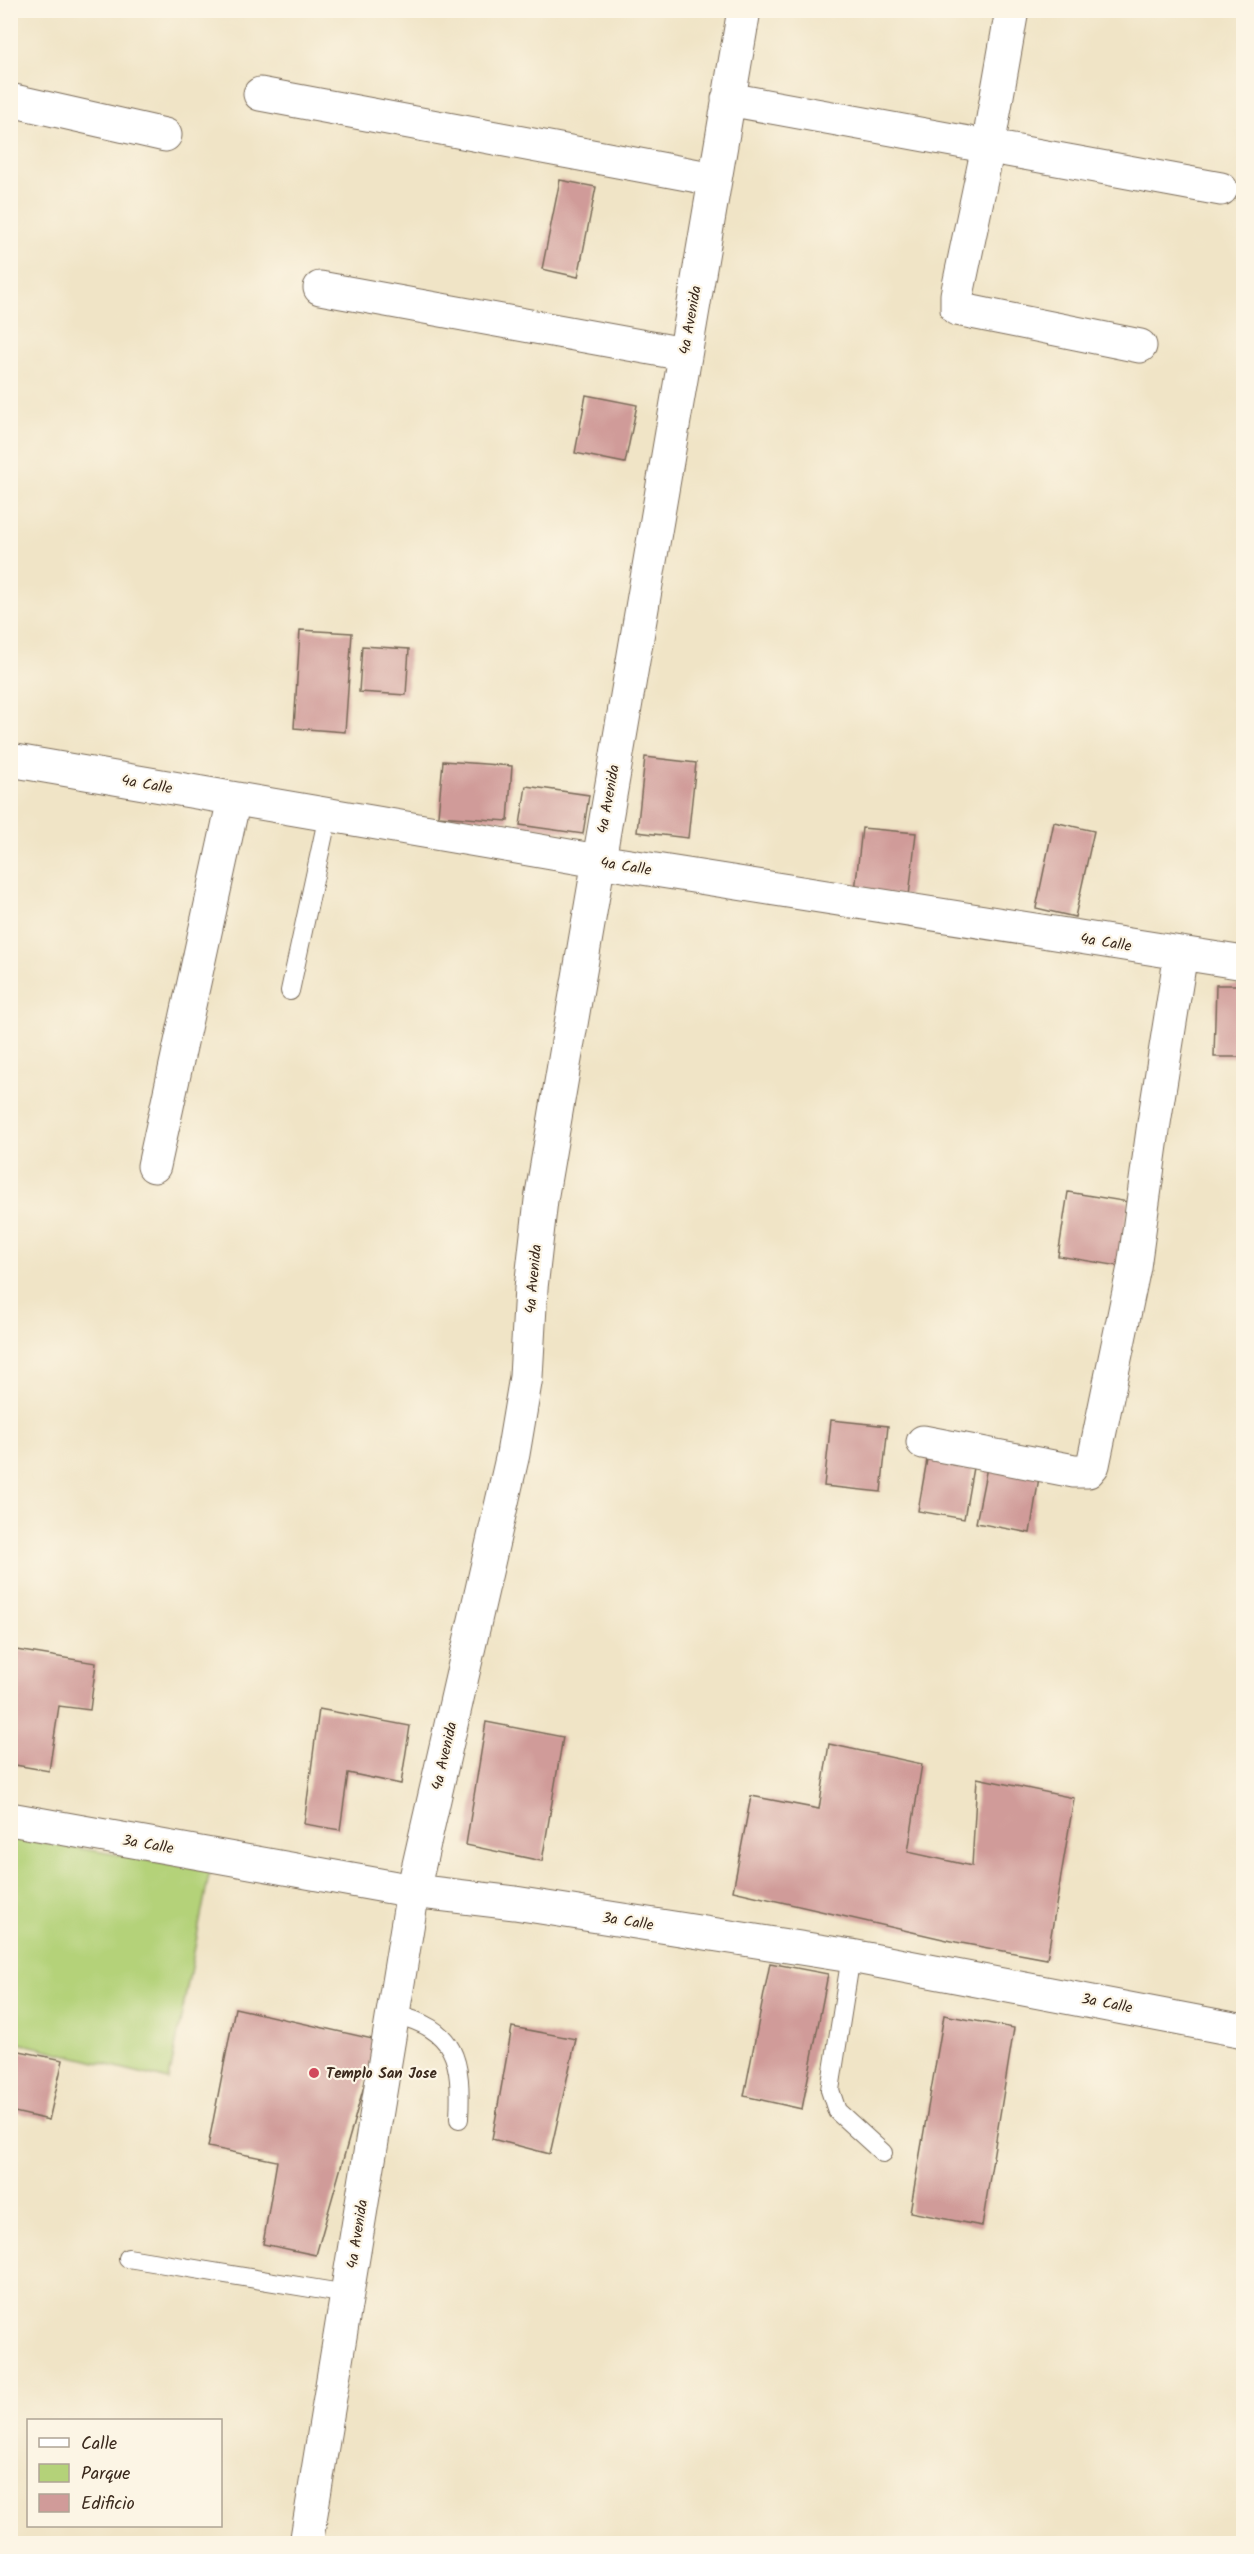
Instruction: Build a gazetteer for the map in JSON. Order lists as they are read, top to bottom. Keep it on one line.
{"streets":{"street":["4a Avenida","4a Calle","3a Calle"]},"crossings":[["4a Avenida","4a Calle"],["4a Avenida","3a Calle"]],"places":["Templo San Jose"],"legend":["Calle","Parque","Edificio"]}
